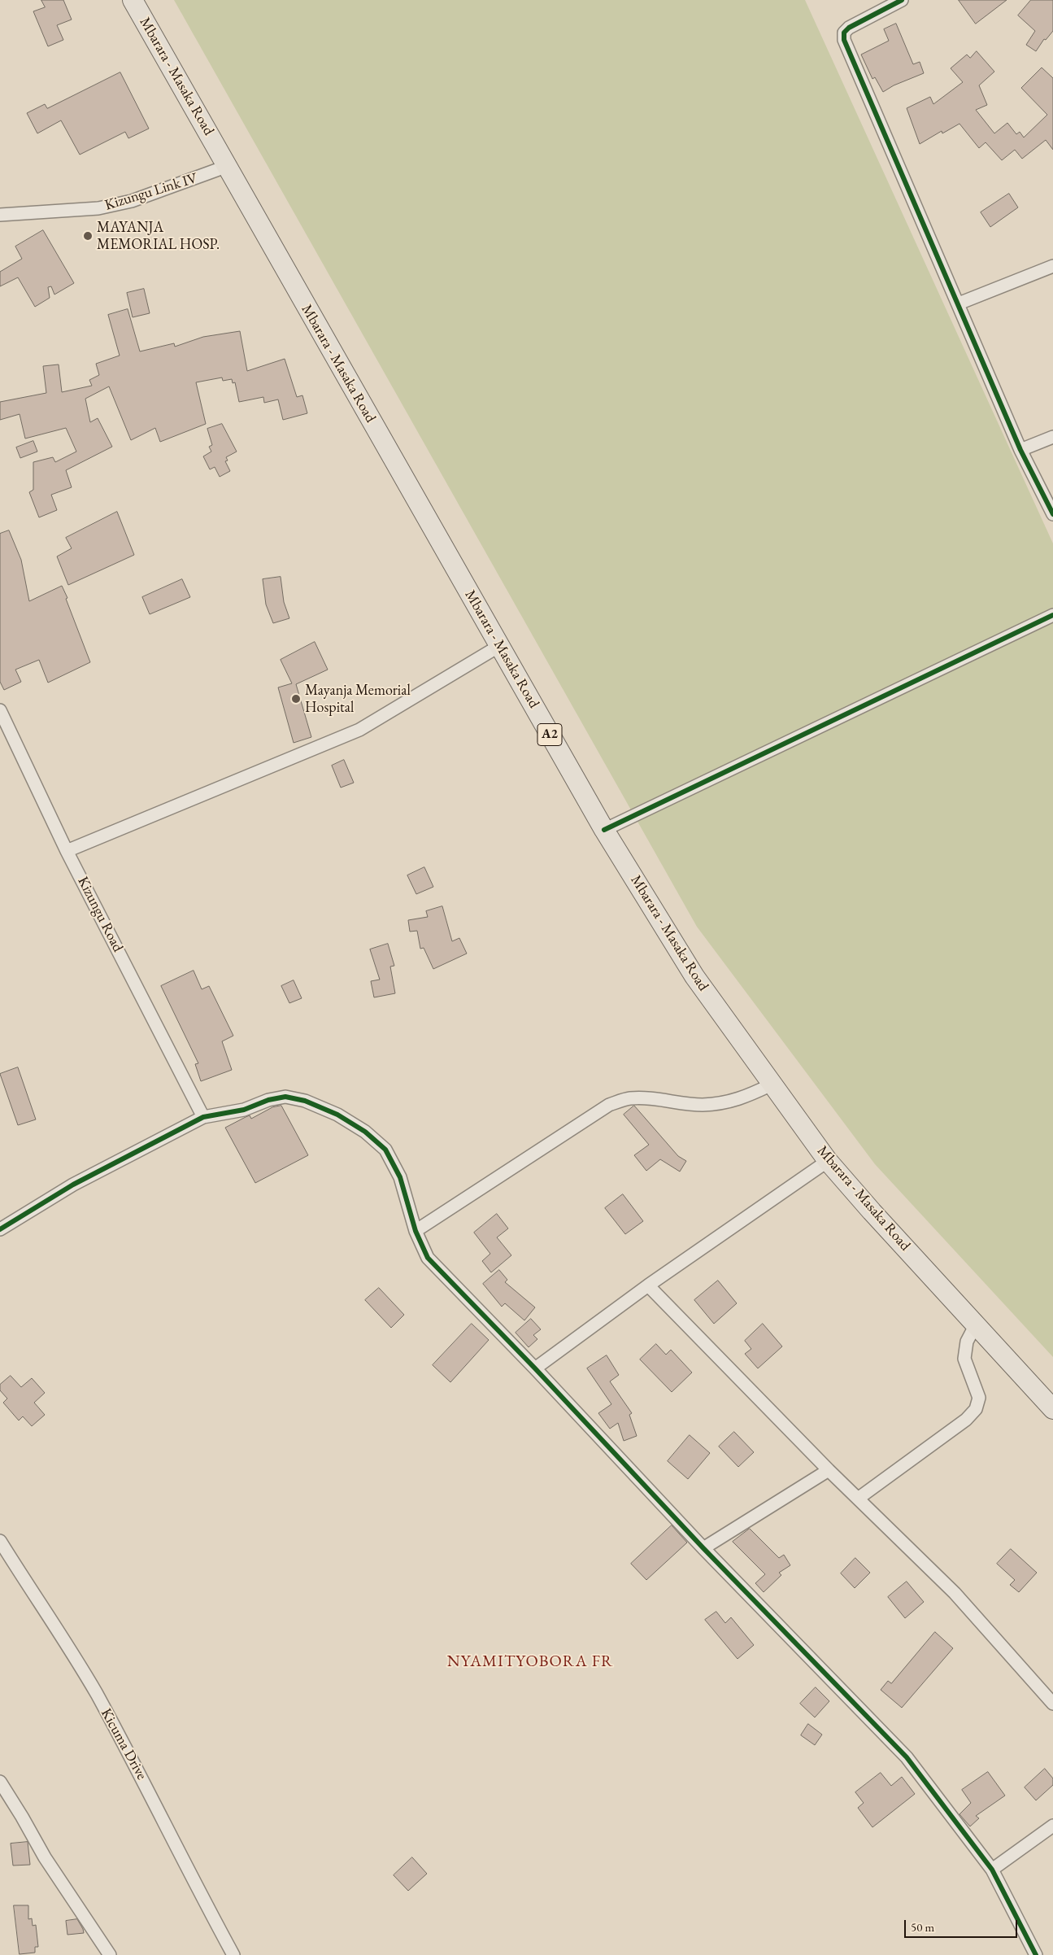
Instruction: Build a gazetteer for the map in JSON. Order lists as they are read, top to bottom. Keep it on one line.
{"streets":{"main road":["Mbarara - Masaka Road","A2"],"street":["Kizungu Link IV","Kizungu Road","Kicuma Drive"]},"crossings":[["Mbarara - Masaka Road","Kizungu Link IV"]],"districts":["NYAMITYOBORA FR"],"places":["MAYANJA MEMORIAL HOSP.","Mayanja Memorial Hospital"],"scale_bar":"50 m"}
